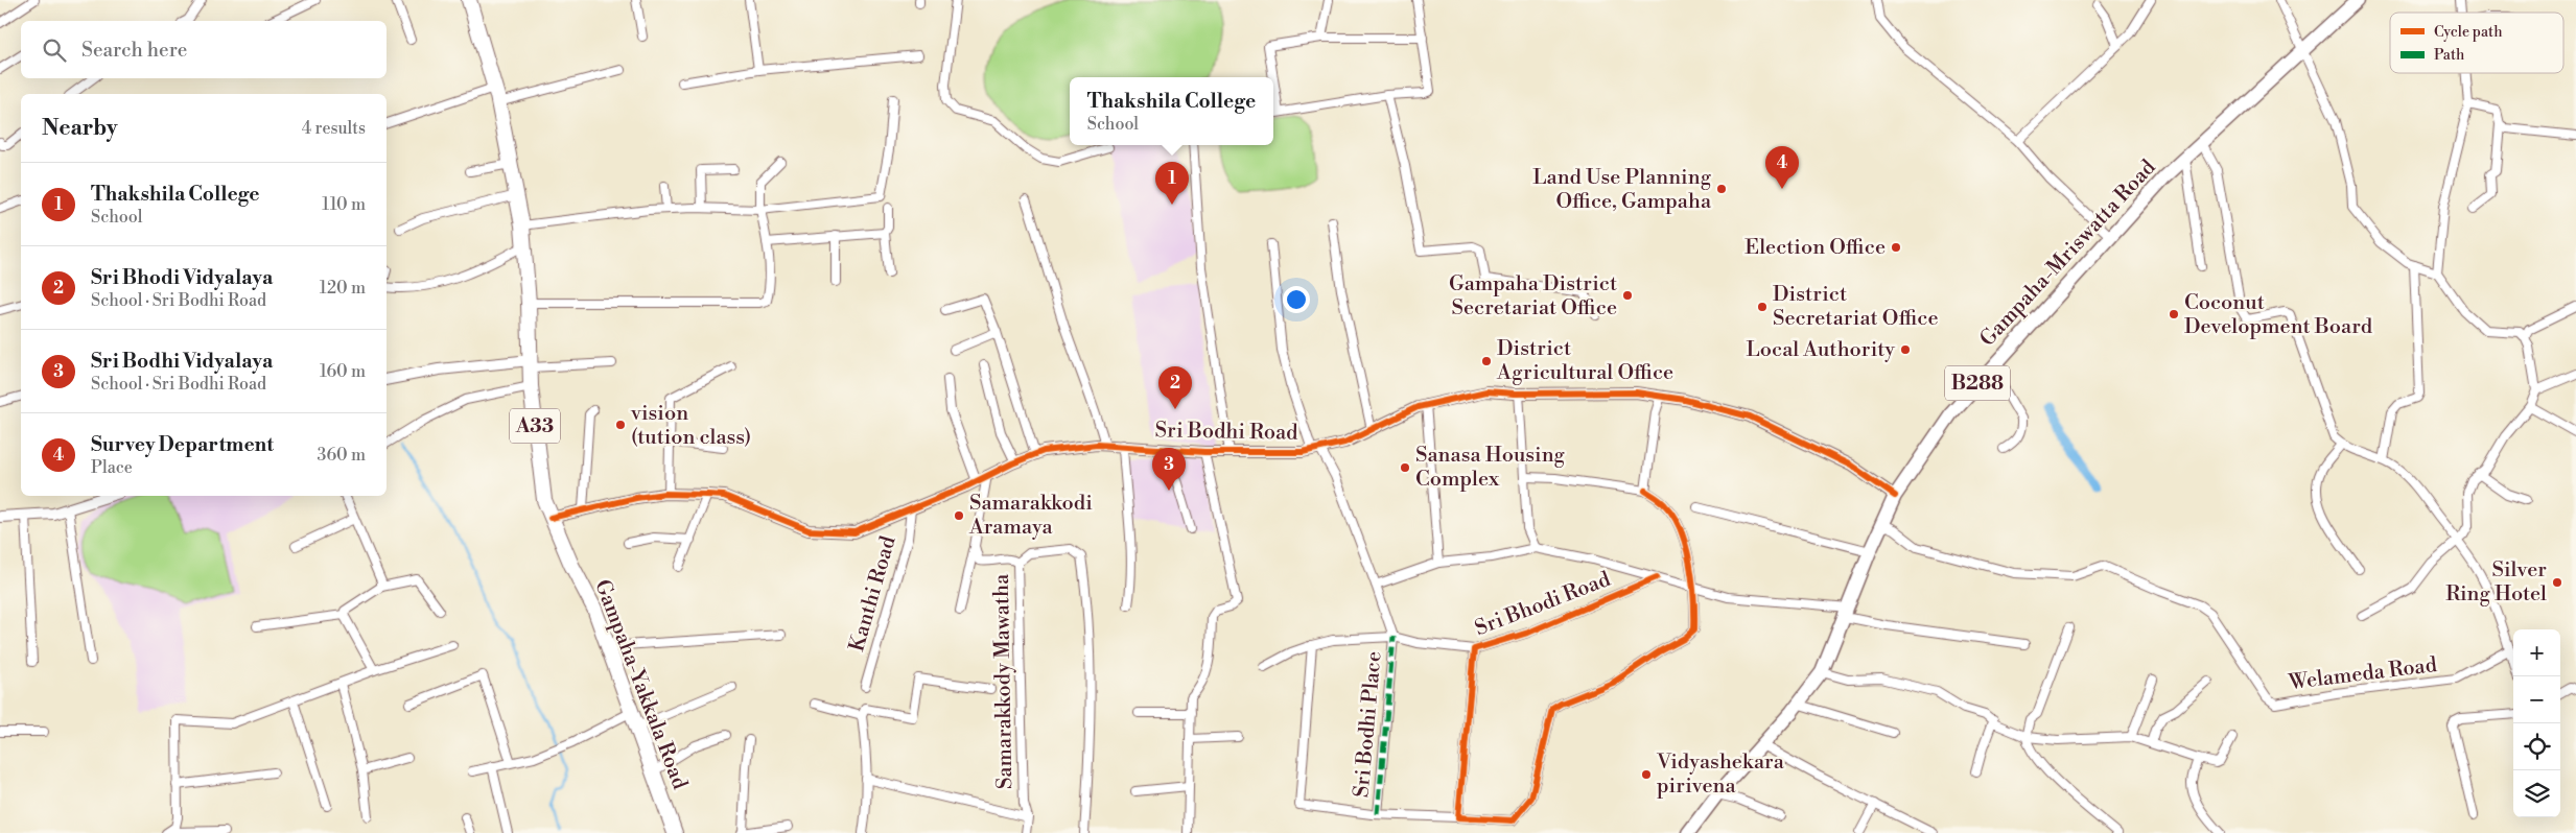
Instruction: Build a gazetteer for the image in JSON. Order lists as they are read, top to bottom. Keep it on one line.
{"streets":{"highway":["A33","Gampaha-Yakkala Road"],"main road":["Gampaha-Mriswatta Road","B288"],"street":["Sri Bodhi Road","Kanthi Road","Sri Bhodi Road","Welameda Road","Samarakkody Mawatha","Sri Bodhi Place"]},"crossings":[["Gampaha-Mriswatta Road","Sri Bodhi Road"],["Gampaha-Mriswatta Road","Welameda Road"],["Sri Bodhi Road","Kanthi Road"],["Sri Bodhi Road","Gampaha-Yakkala Road"]],"places":["Land Use Planning Office, Gampaha","Election Office","Gampaha District Secretariat Office","District Secretariat Office","Coconut Development Board","Local Authority","District Agricultural Office","vision (tution class)","Sanasa Housing Complex","Samarakkodi Aramaya","Silver Ring Hotel","Vidyashekara pirivena"],"legend":["Cycle path","Path"],"page":{"search":"Search here","popup":["Thakshila College","School"],"heading":["Nearby","4 results"],"pins":["4","1","2","3"],"list":[{"mark":"1","name":"Thakshila College","note":"School","value":"110 m"},{"mark":"2","name":"Sri Bhodi Vidyalaya","note":"School · Sri Bodhi Road","value":"120 m"},{"mark":"3","name":"Sri Bodhi Vidyalaya","note":"School · Sri Bodhi Road","value":"160 m"},{"mark":"4","name":"Survey Department","note":"Place","value":"360 m"}],"map_buttons":["+","−"]}}
